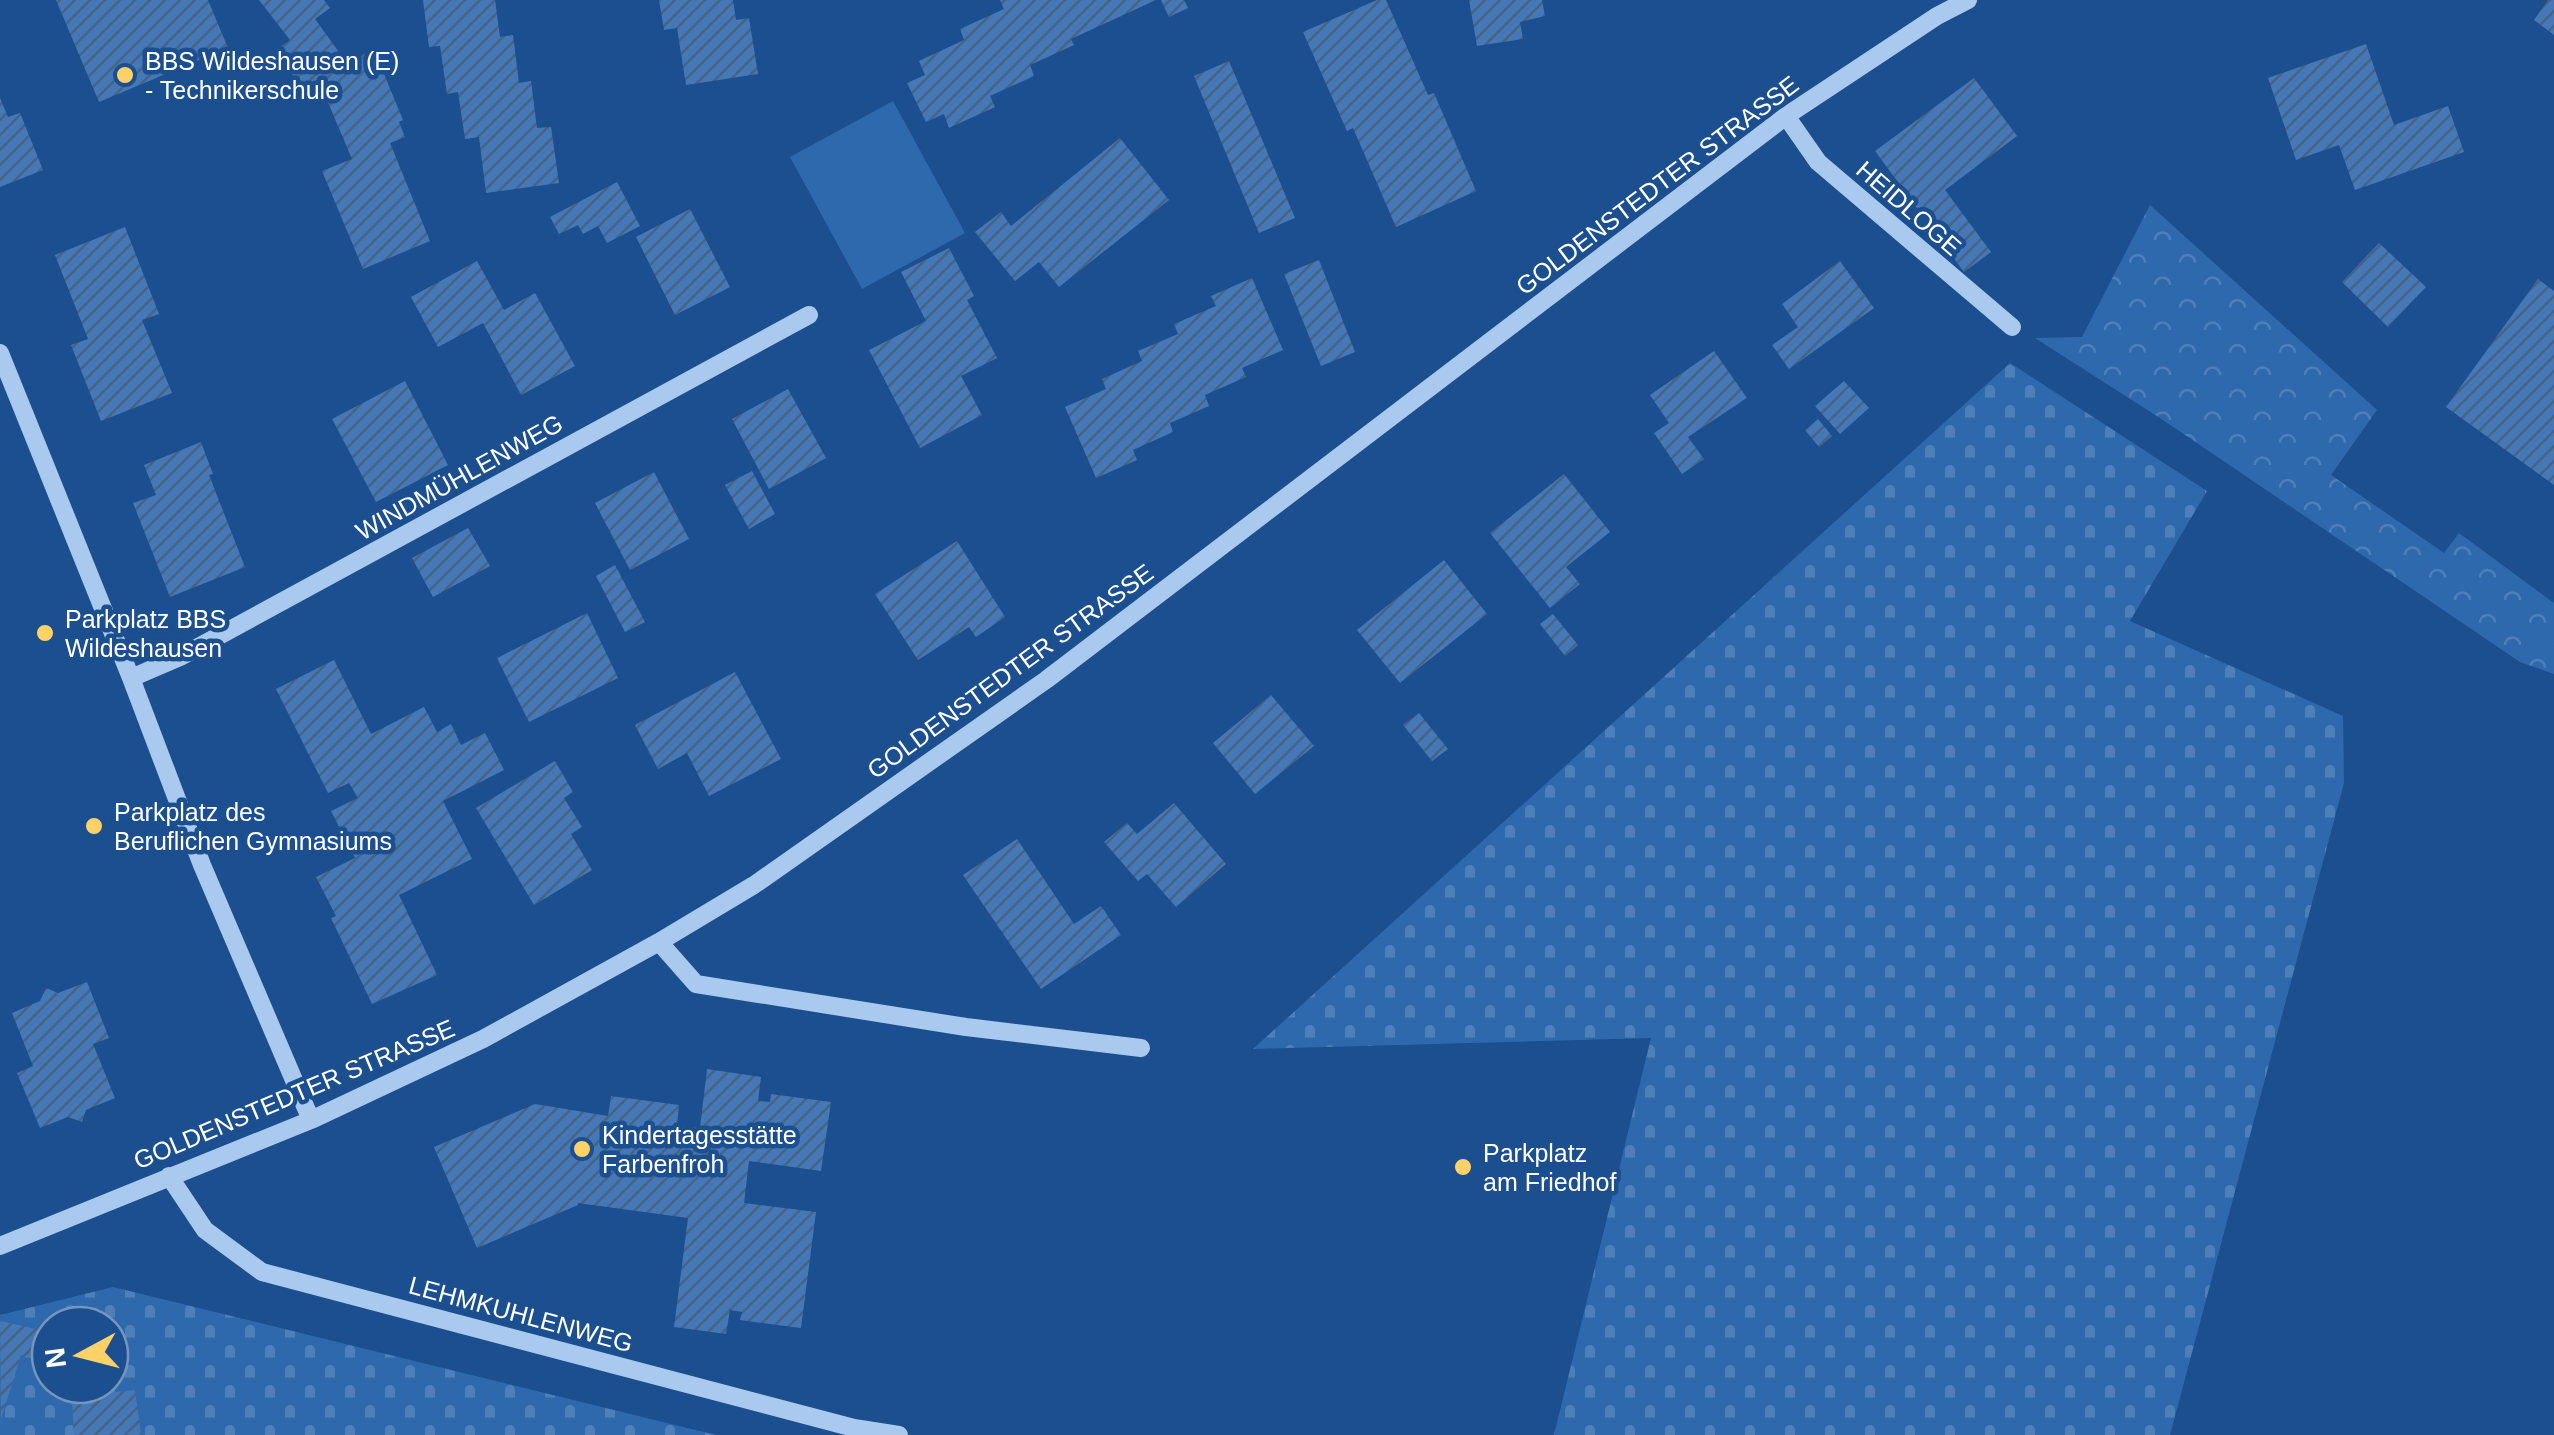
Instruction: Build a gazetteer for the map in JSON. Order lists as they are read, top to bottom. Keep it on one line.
{"streets":{"street":["GOLDENSTEDTER STRASSE","HEIDLOGE","WINDMÜHLENWEG","LEHMKUHLENWEG"]},"crossings":[["GOLDENSTEDTER STRASSE","HEIDLOGE"],["GOLDENSTEDTER STRASSE","LEHMKUHLENWEG"]],"places":["BBS Wildeshausen (E) - Technikerschule","Parkplatz BBS Wildeshausen","Parkplatz des Beruflichen Gymnasiums","Kindertagesstätte Farbenfroh","Parkplatz am Friedhof"],"north":"left"}
